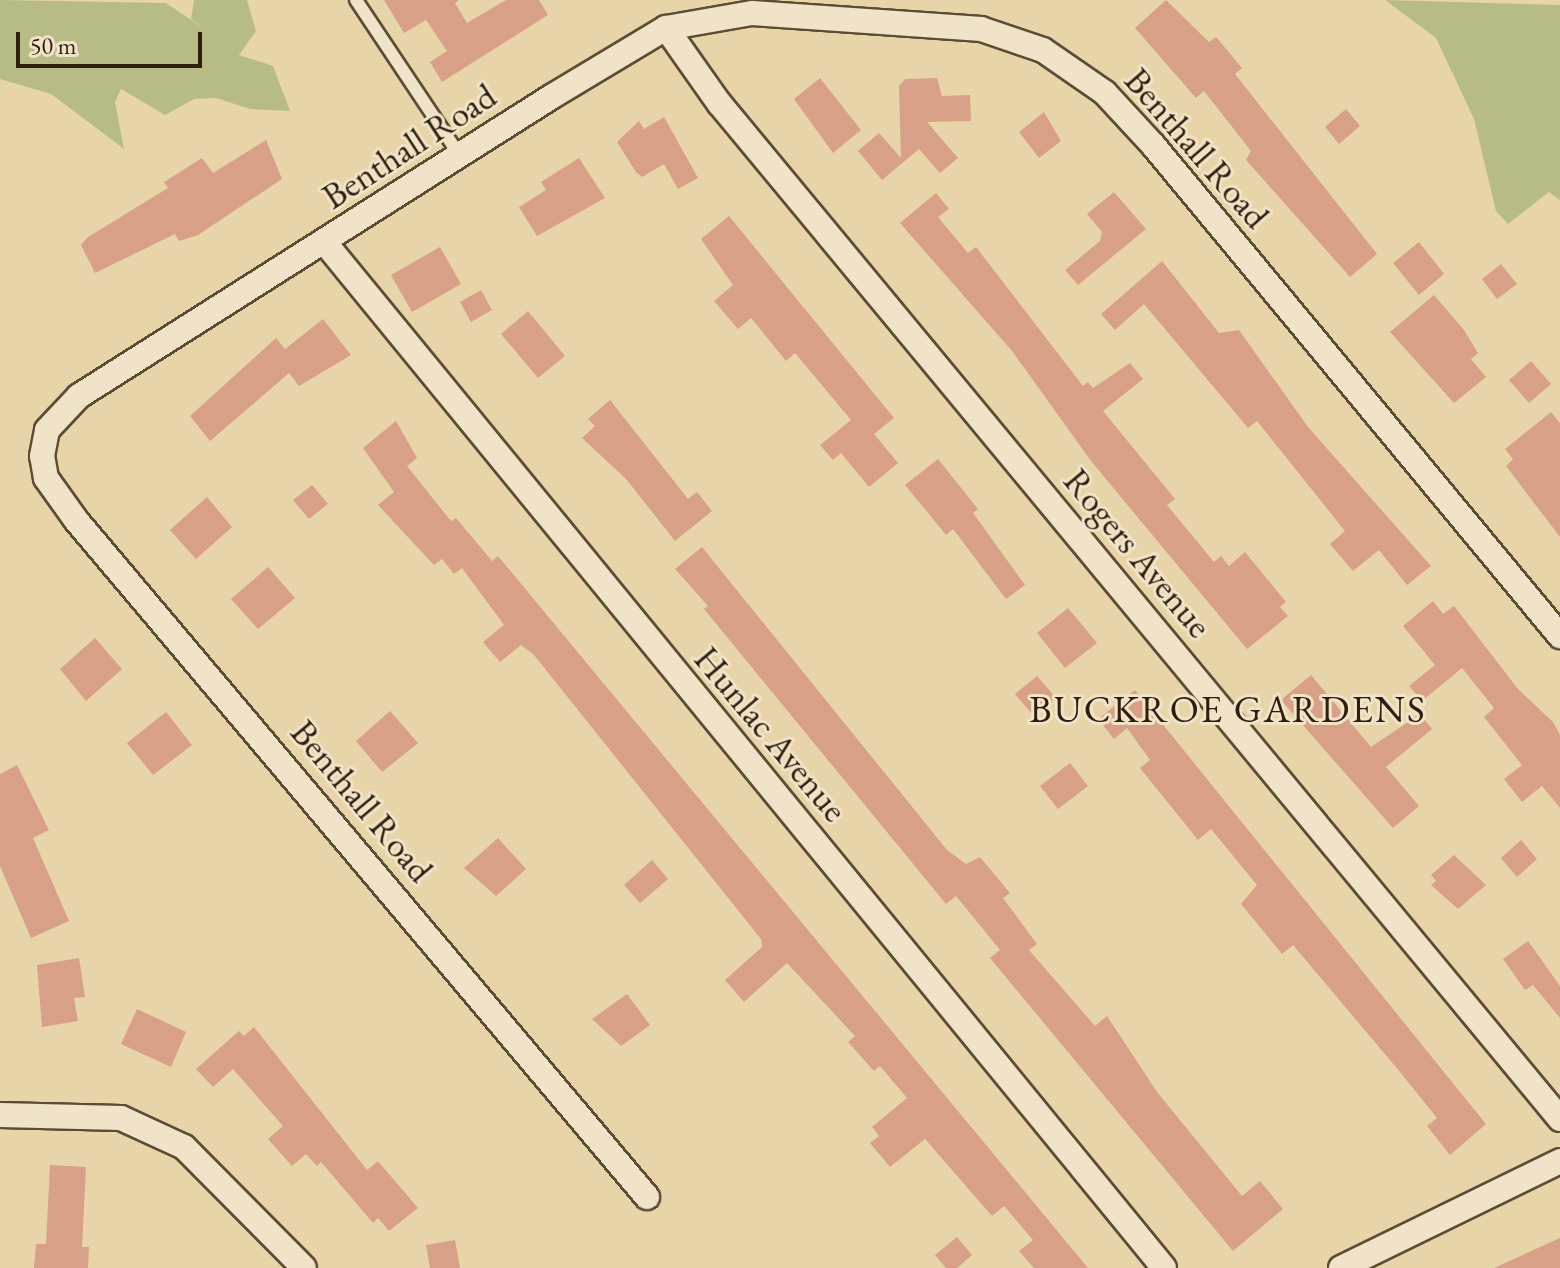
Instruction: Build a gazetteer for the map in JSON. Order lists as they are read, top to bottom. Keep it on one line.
{"streets":{"street":["Benthall Road","Rogers Avenue","Hunlac Avenue"]},"crossings":[["Benthall Road","Rogers Avenue"],["Benthall Road","Hunlac Avenue"]],"districts":["BUCKROE GARDENS"],"scale_bar":"50 m"}
